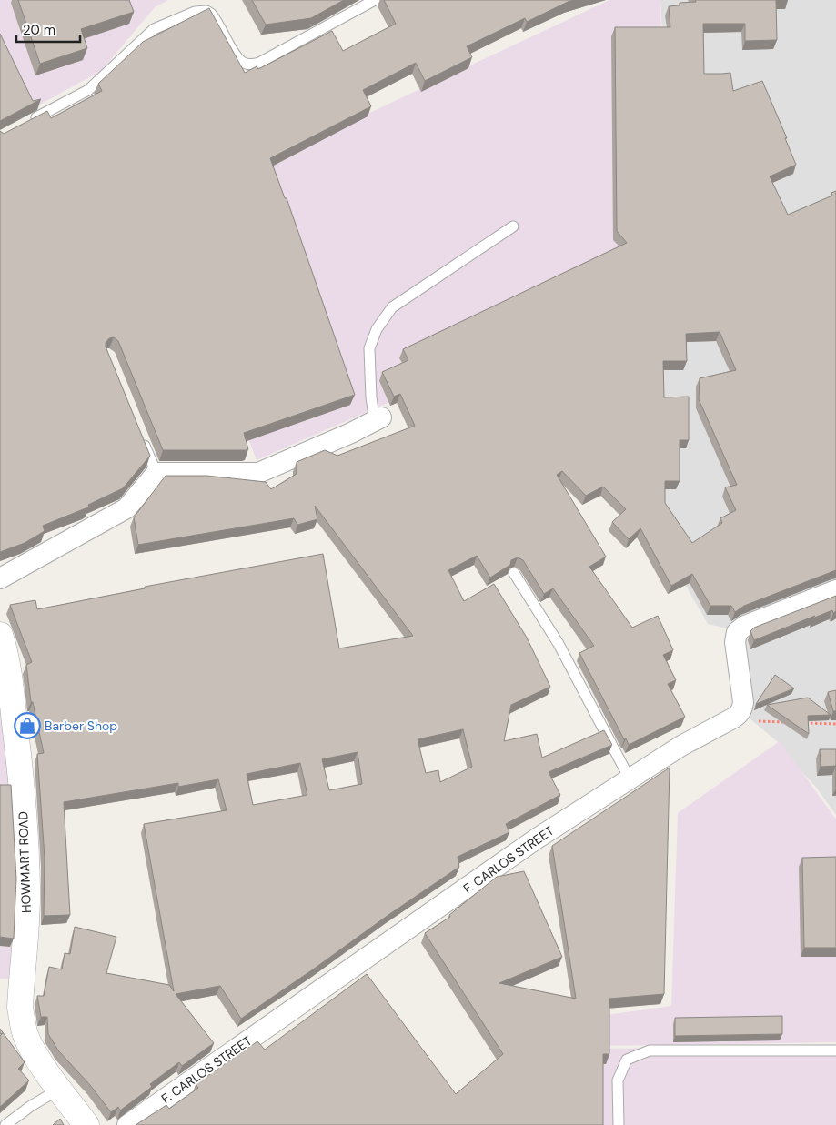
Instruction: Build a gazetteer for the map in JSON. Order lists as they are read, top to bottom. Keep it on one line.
{"streets":{"street":["F. CARLOS STREET","HOWMART ROAD"]},"places":{"shop":["Barber Shop"]},"scale_bar":"20 m"}
